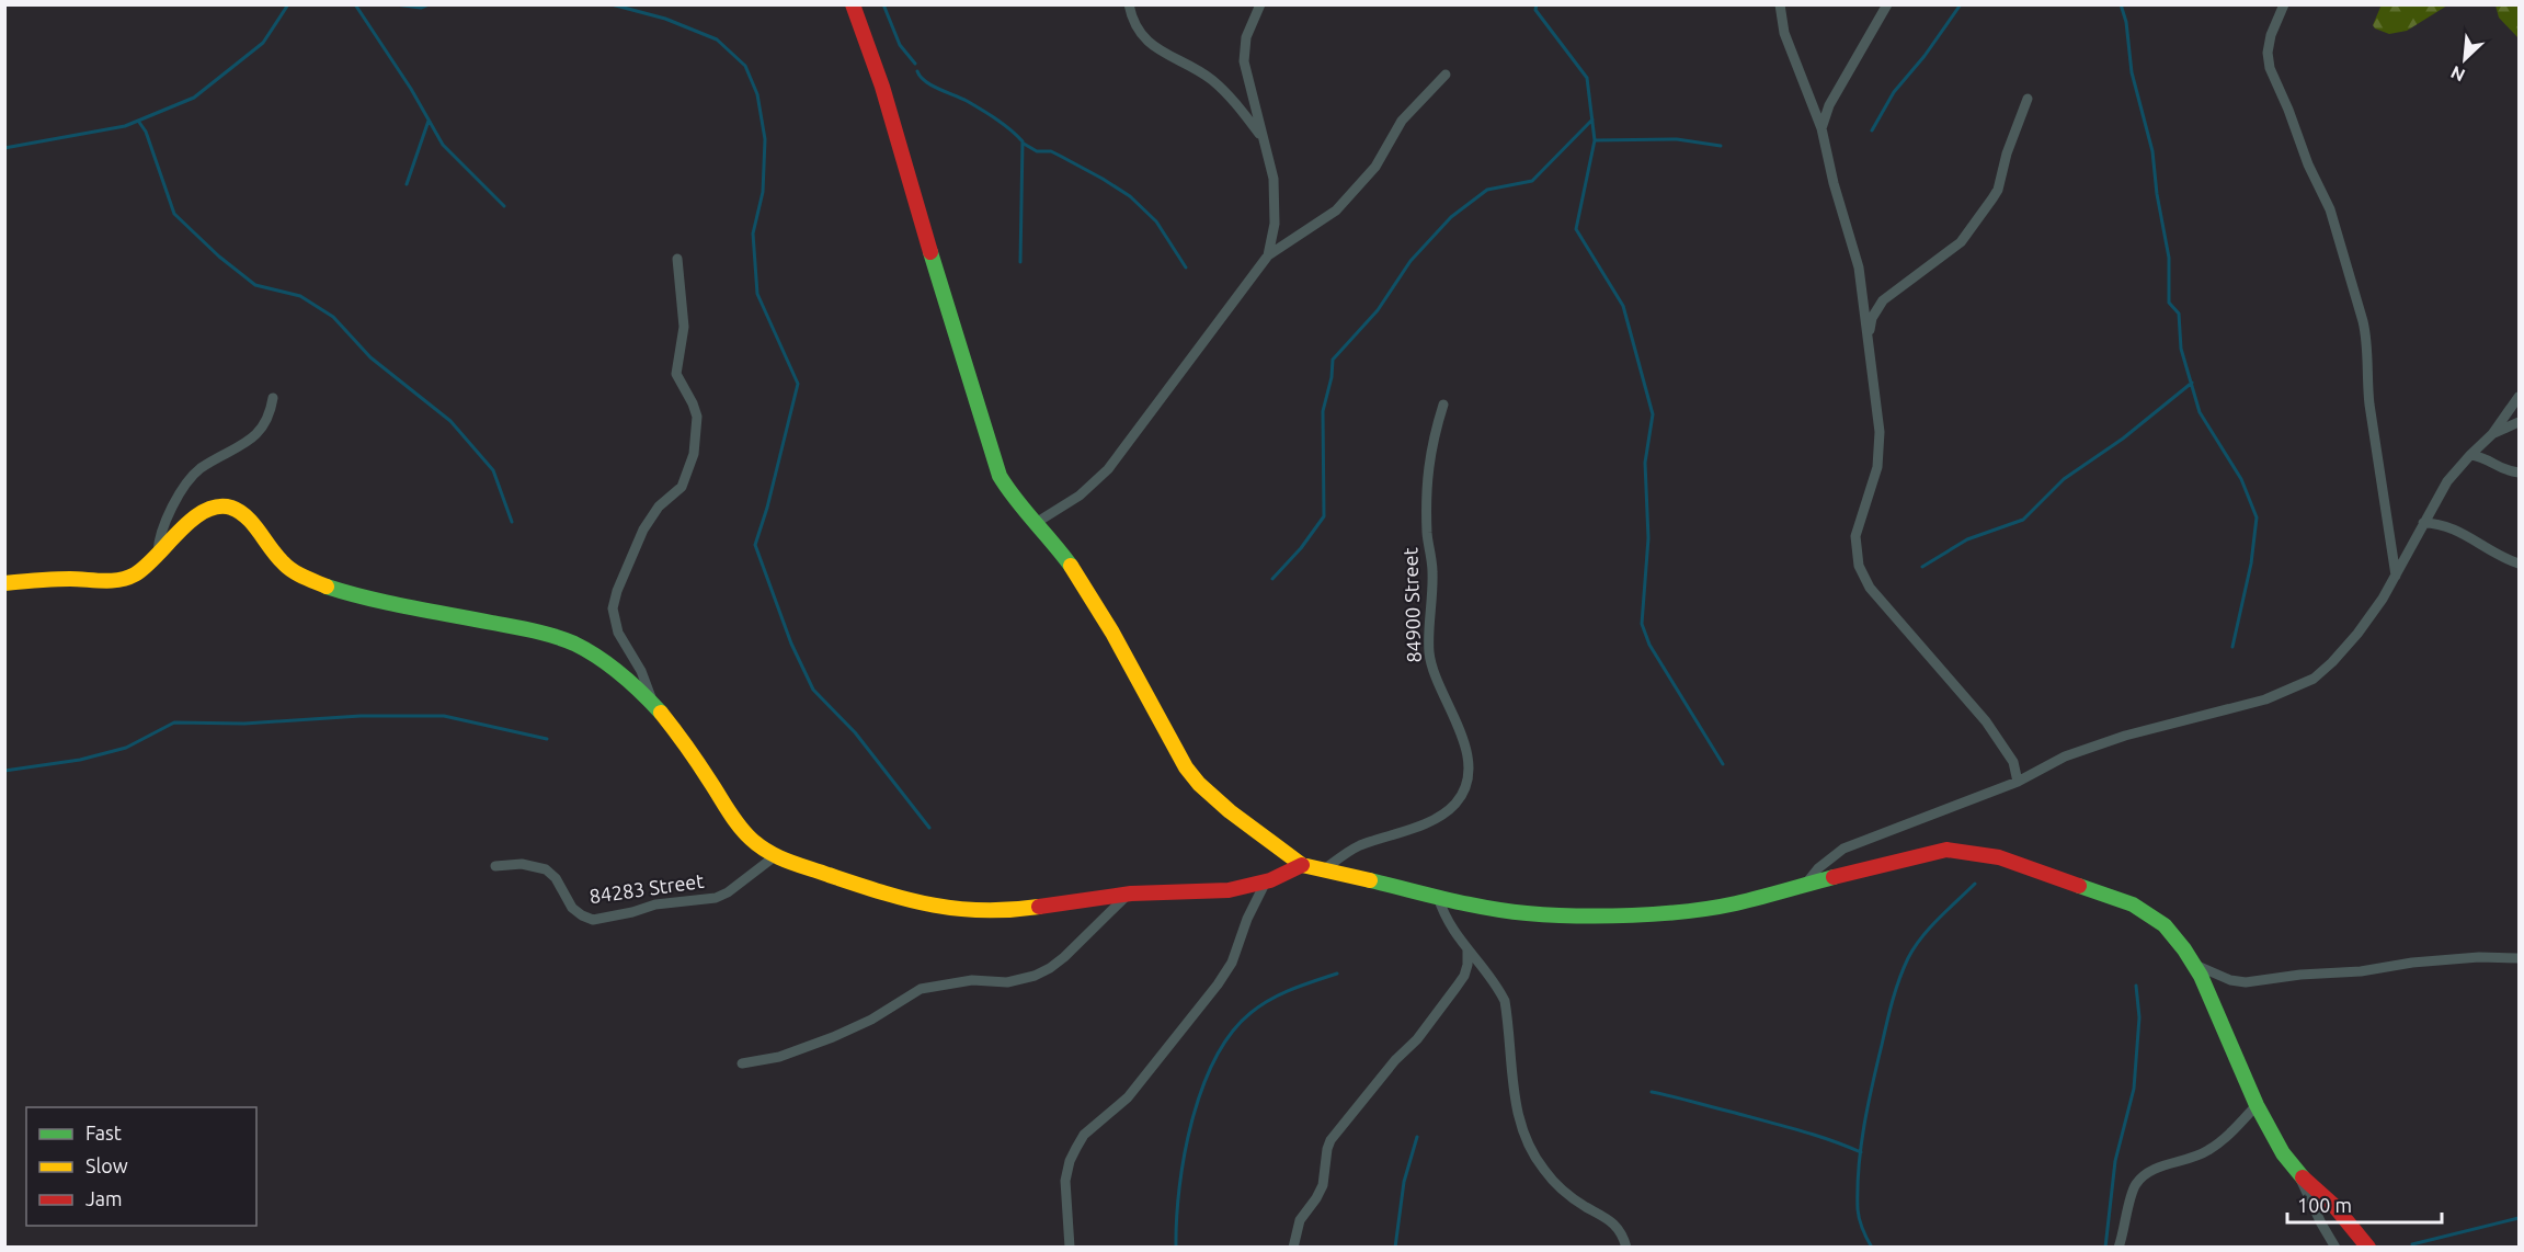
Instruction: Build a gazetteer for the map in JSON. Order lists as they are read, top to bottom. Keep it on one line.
{"streets":{"street":["84900 Street","84283 Street"]},"legend":["Fast","Slow","Jam"],"scale_bar":"100 m","north":"bottom left"}
